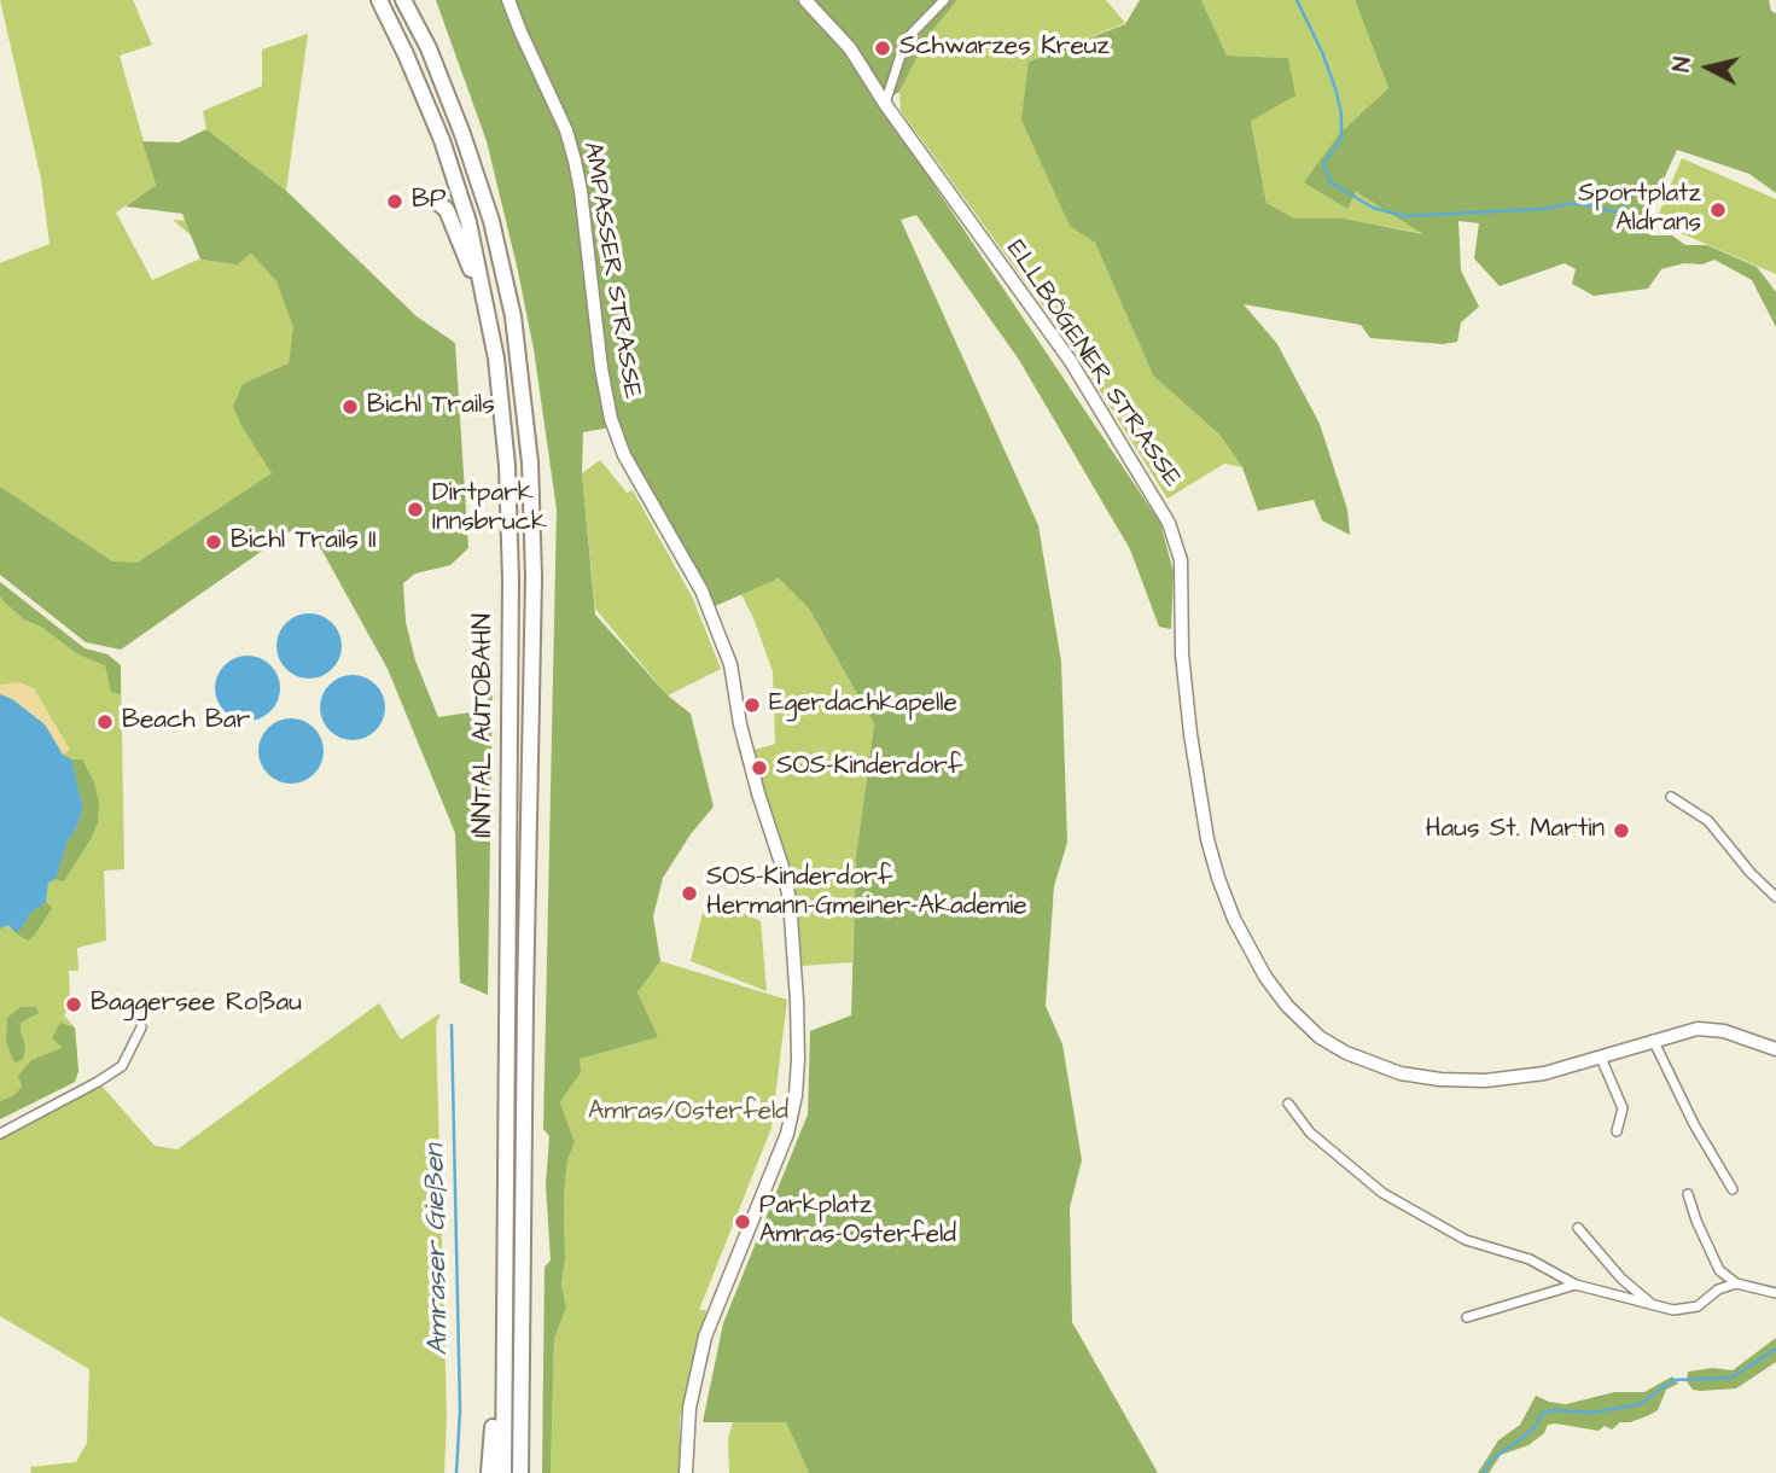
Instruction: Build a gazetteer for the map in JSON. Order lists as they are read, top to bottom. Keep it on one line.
{"streets":{"highway":["INNTAL AUTOBAHN"],"main road":["AMPASSER STRASSE","ELLBÖGENER STRASSE"]},"water":["Amraser Gießen"],"parks":["Amras/Osterfeld"],"places":["Schwarzes Kreuz","BP","Sportplatz Aldrans","Bichl Trails","Dirtpark Innsbruck","Bichl Trails II","Egerdachkapelle","Beach Bar","SOS-Kinderdorf","Haus St. Martin","SOS-Kinderdorf Hermann-Gmeiner-Akademie","Baggersee Roßau","Parkplatz Amras-Osterfeld"],"north":"left"}
